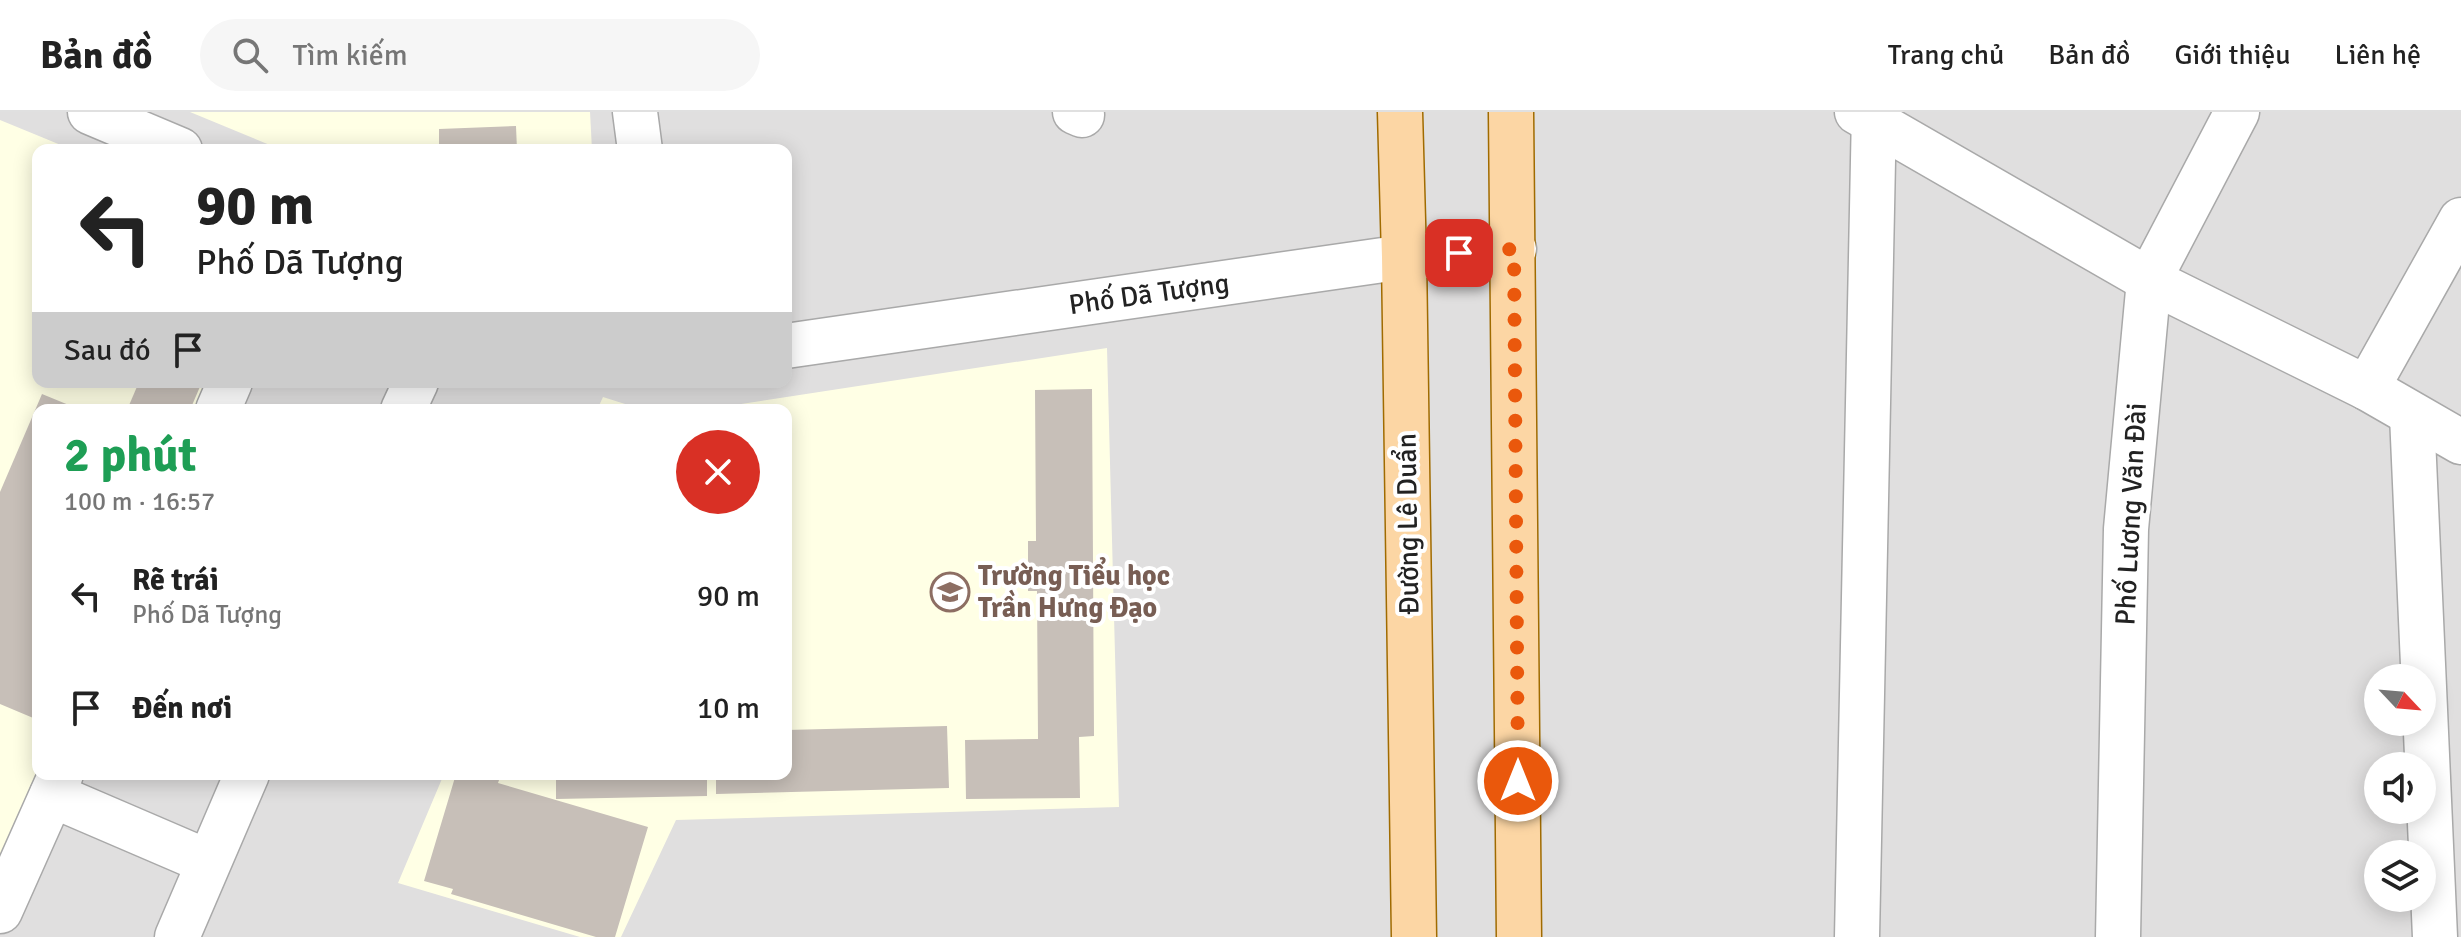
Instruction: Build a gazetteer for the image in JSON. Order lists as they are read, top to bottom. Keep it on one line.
{"streets":{"main road":["Đường Lê Duẩn"],"street":["Phố Dã Tượng","Phố Lương Văn Đài"]},"crossings":[["Phố Dã Tượng","Đường Lê Duẩn"]],"places":{"school or university":["Trường Tiểu học Trần Hưng Đạo"]},"north":"bottom right","page":{"header":"Bản đồ","search":"Tìm kiếm","nav":["Trang chủ","Bản đồ","Giới thiệu","Liên hệ"],"turn":["90 m","Phố Dã Tượng"],"then":"Sau đó","heading":["2 phút","100 m · 16:57"],"list":[{"name":"Rẽ trái","note":"Phố Dã Tượng","value":"90 m"},{"name":"Đến nơi","value":"10 m"}]}}
